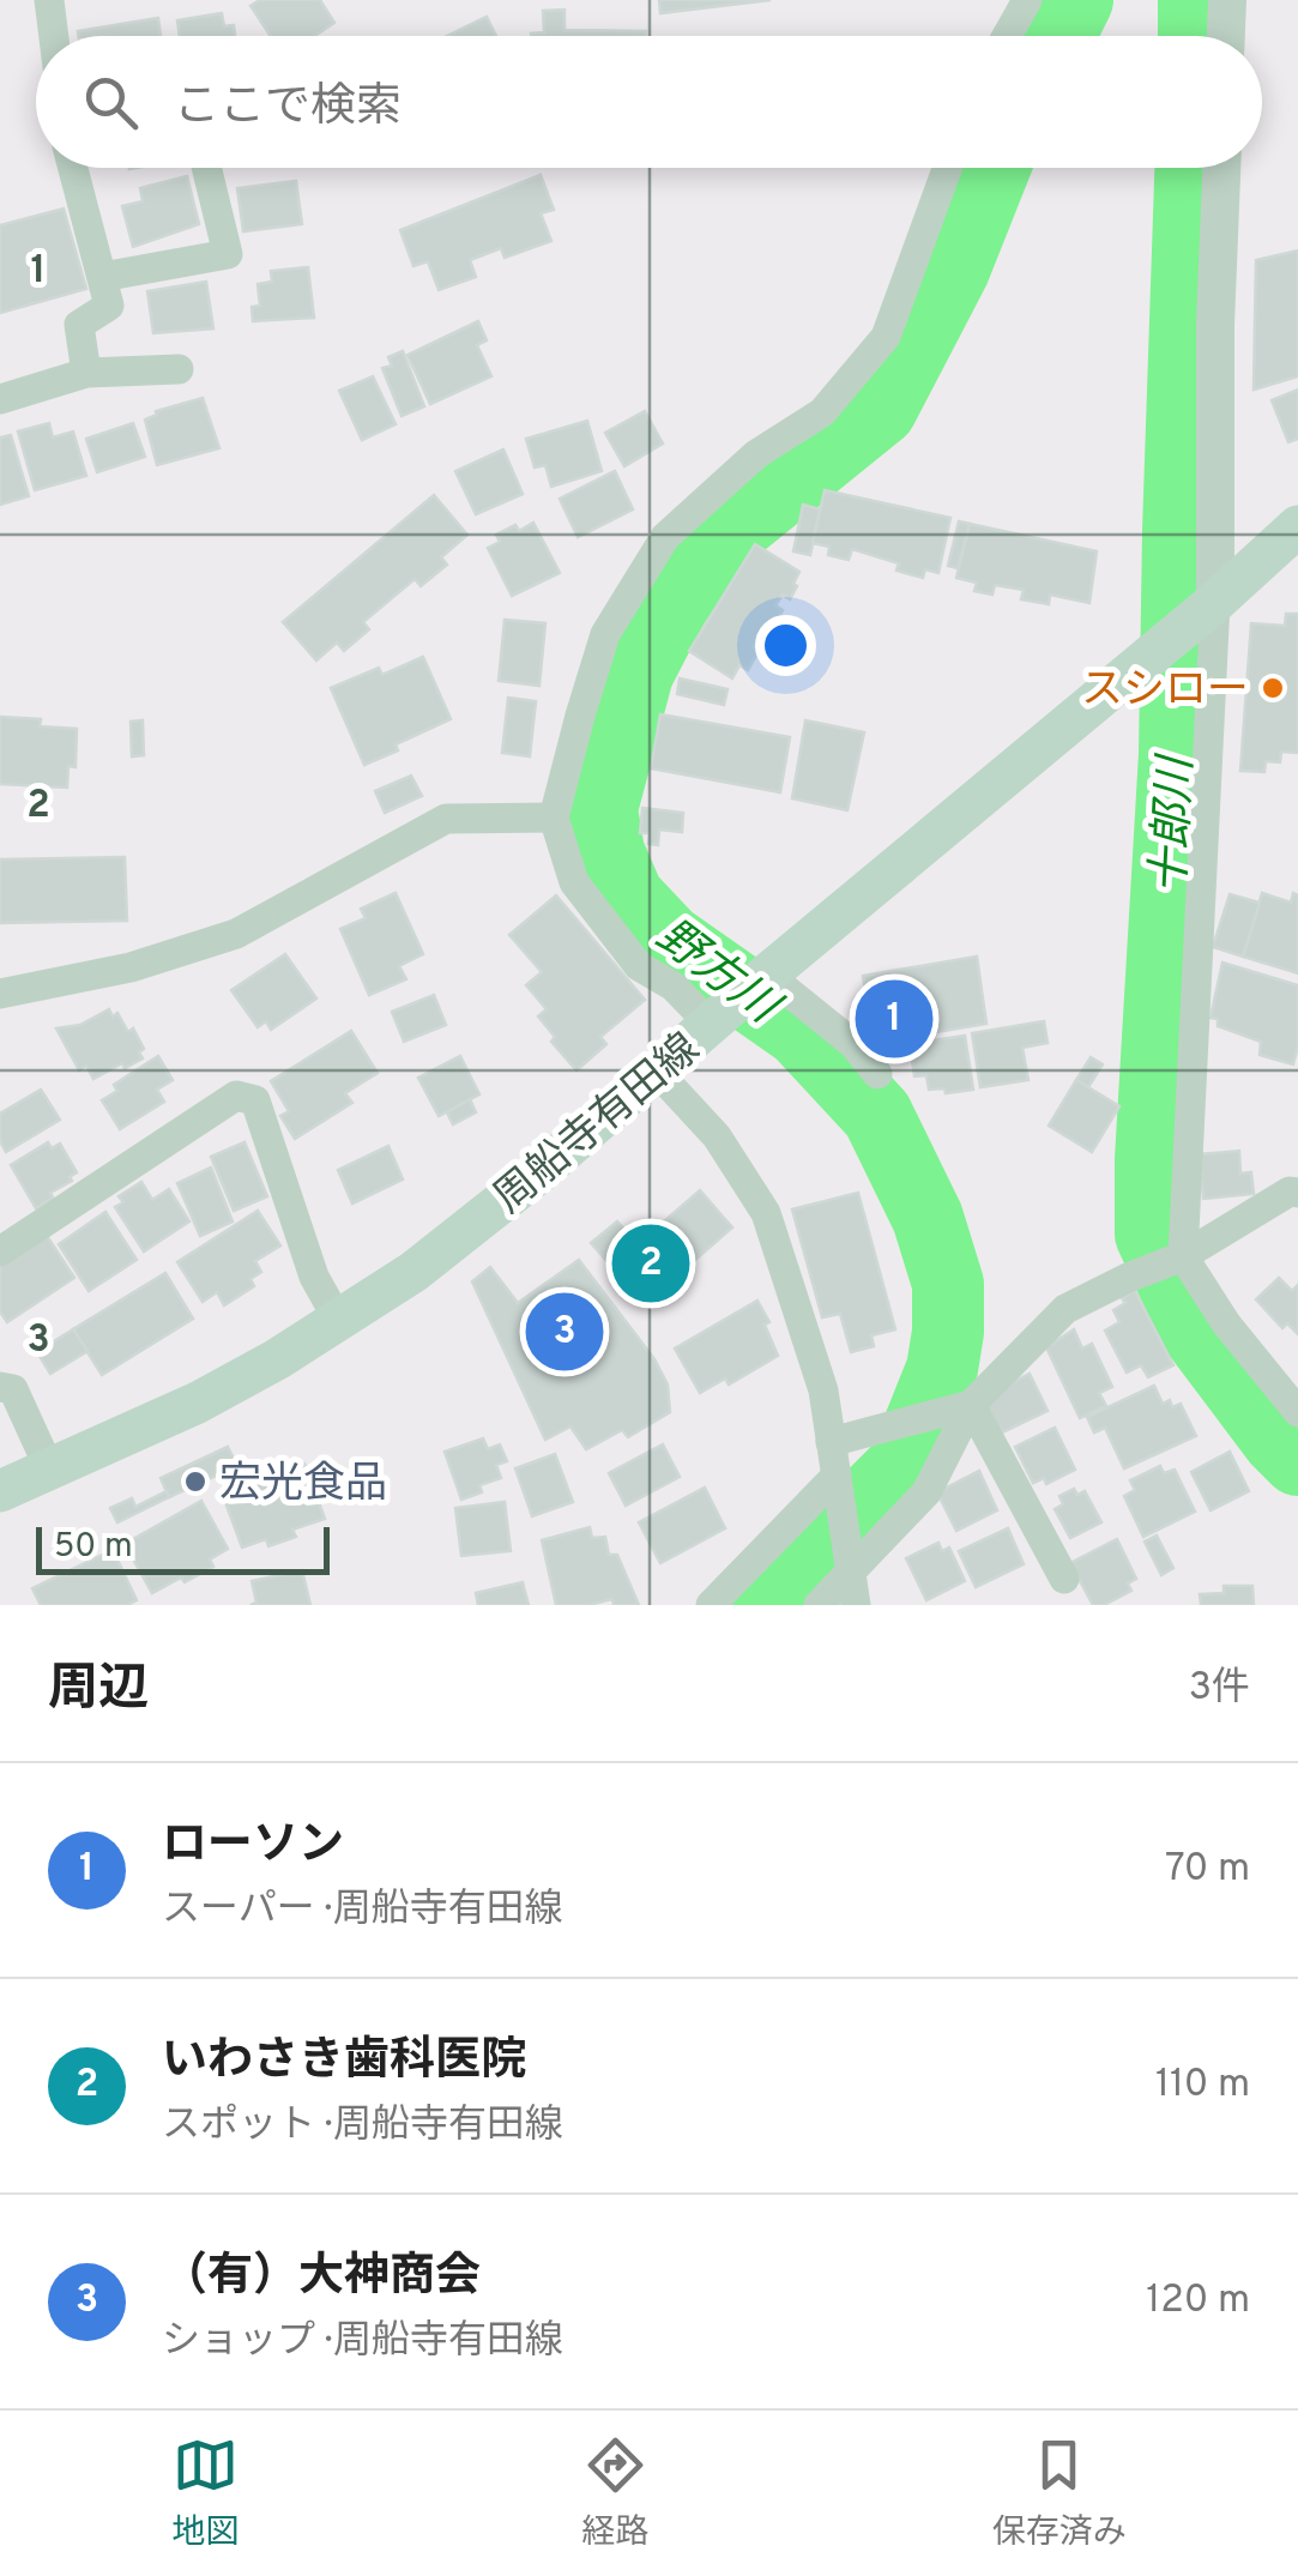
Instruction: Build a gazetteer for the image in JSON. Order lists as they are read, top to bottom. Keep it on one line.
{"streets":{"main road":["周船寺有田線"]},"water":["十郎川","野方川"],"places":["スシロー","宏光食品"],"scale_bar":"50 m","page":{"search":"ここで検索","pins":["1","2","3"],"scale":"50 m","heading":["周辺","3件"],"list":[{"mark":"1","name":"ローソン","note":"スーパー · 周船寺有田線","value":"70 m"},{"mark":"2","name":"いわさき歯科医院","note":"スポット · 周船寺有田線","value":"110 m"},{"mark":"3","name":"（有）大神商会","note":"ショップ · 周船寺有田線","value":"120 m"}],"nav":["地図","経路","保存済み"]},"grid":{"rows":["1","2","3"]}}
